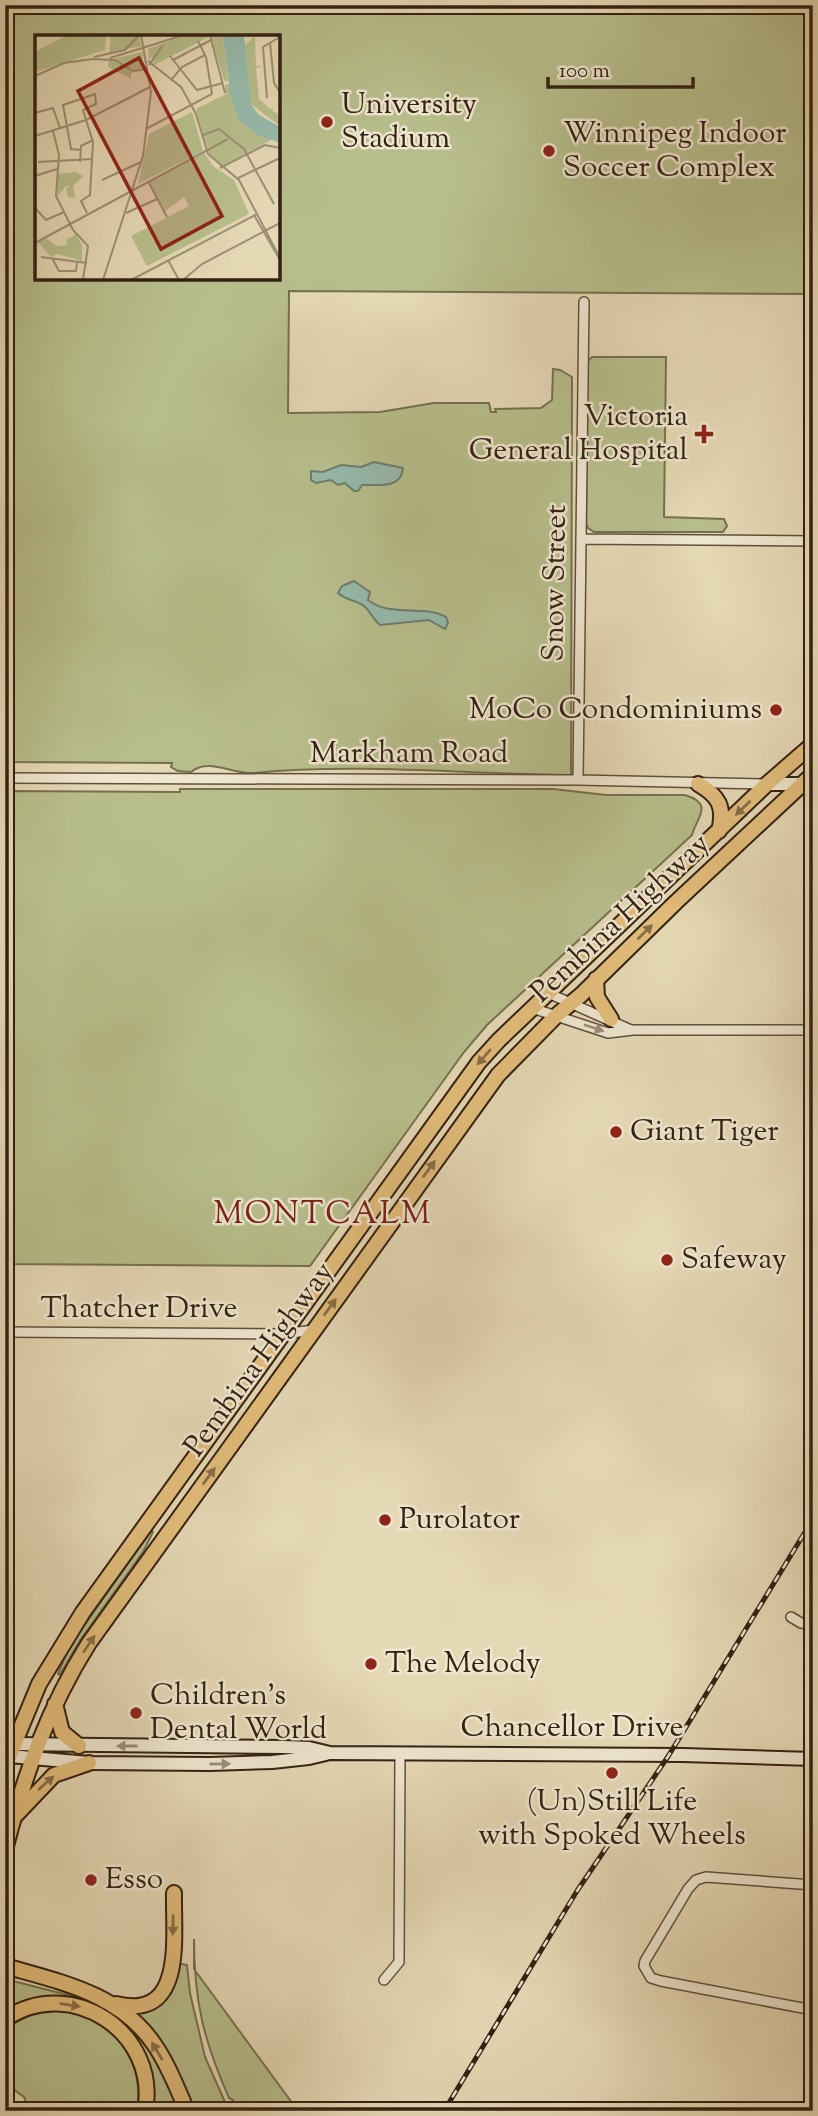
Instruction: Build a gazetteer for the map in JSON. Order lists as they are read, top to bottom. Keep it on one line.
{"streets":{"main road":["Pembina Highway"],"street":["Snow Street","Markham Road","Thatcher Drive","Chancellor Drive"]},"crossings":[["Snow Street","Markham Road"],["Markham Road","Pembina Highway"],["Pembina Highway","Thatcher Drive"],["Pembina Highway","Chancellor Drive"]],"districts":["MONTCALM"],"places":{"other":["University Stadium","Winnipeg Indoor Soccer Complex","MoCo Condominiums","Giant Tiger","Safeway","Purolator","The Melody","Children's Dental World","(Un)Still Life with Spoked Wheels","Esso"],"health":["Victoria General Hospital"]},"scale_bar":"100 m"}
